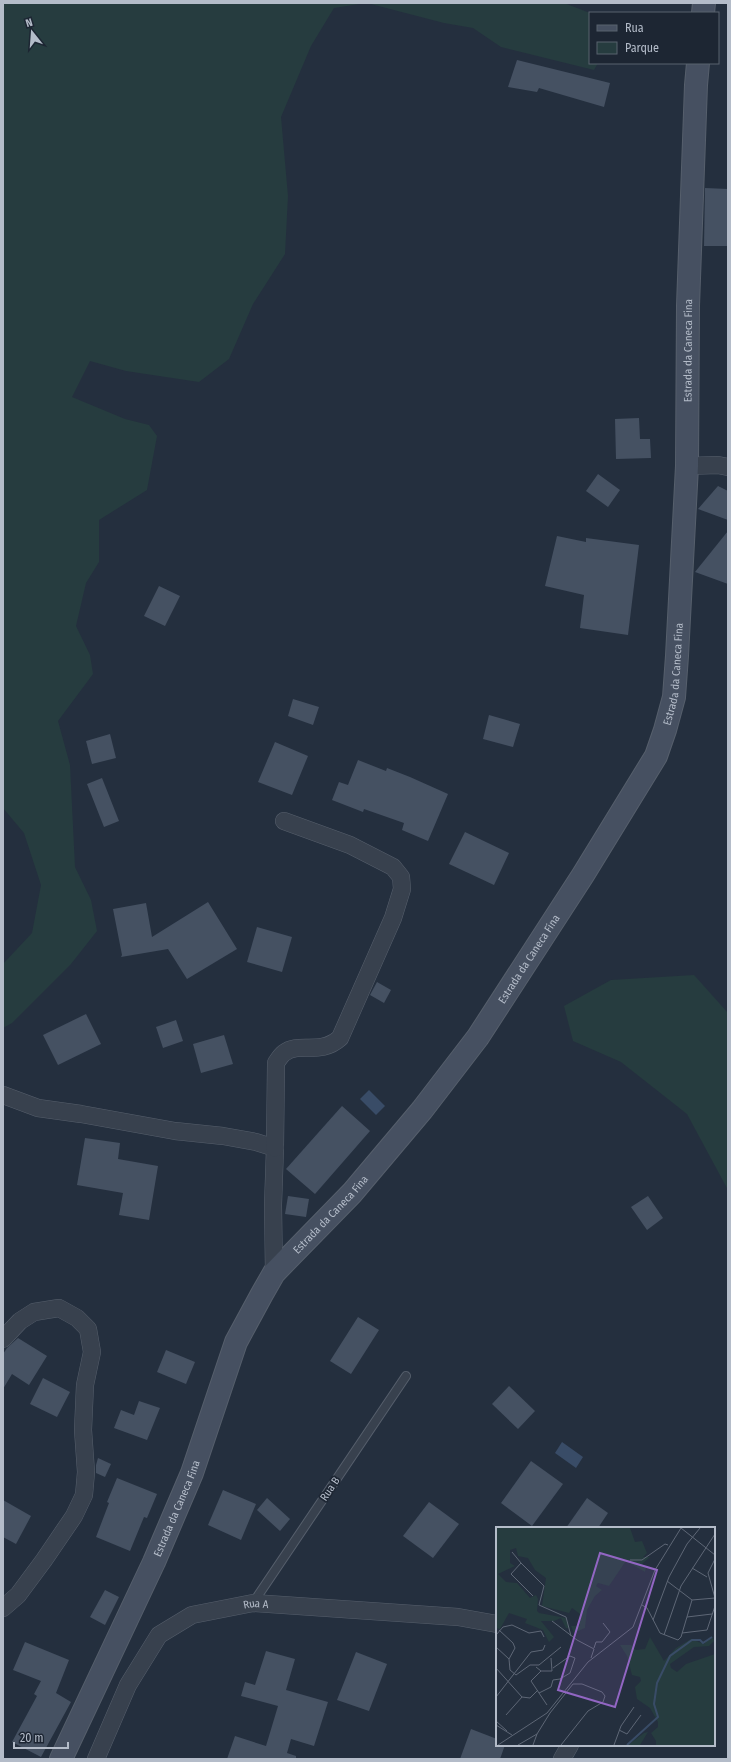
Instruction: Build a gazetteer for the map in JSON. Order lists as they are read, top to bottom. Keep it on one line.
{"streets":{"street":["Estrada da Caneca Fina","Rua A"],"lane":["Rua B"]},"crossings":[["Rua B","Rua A"]],"legend":["Rua","Parque"],"scale_bar":"20 m","north":"top"}
